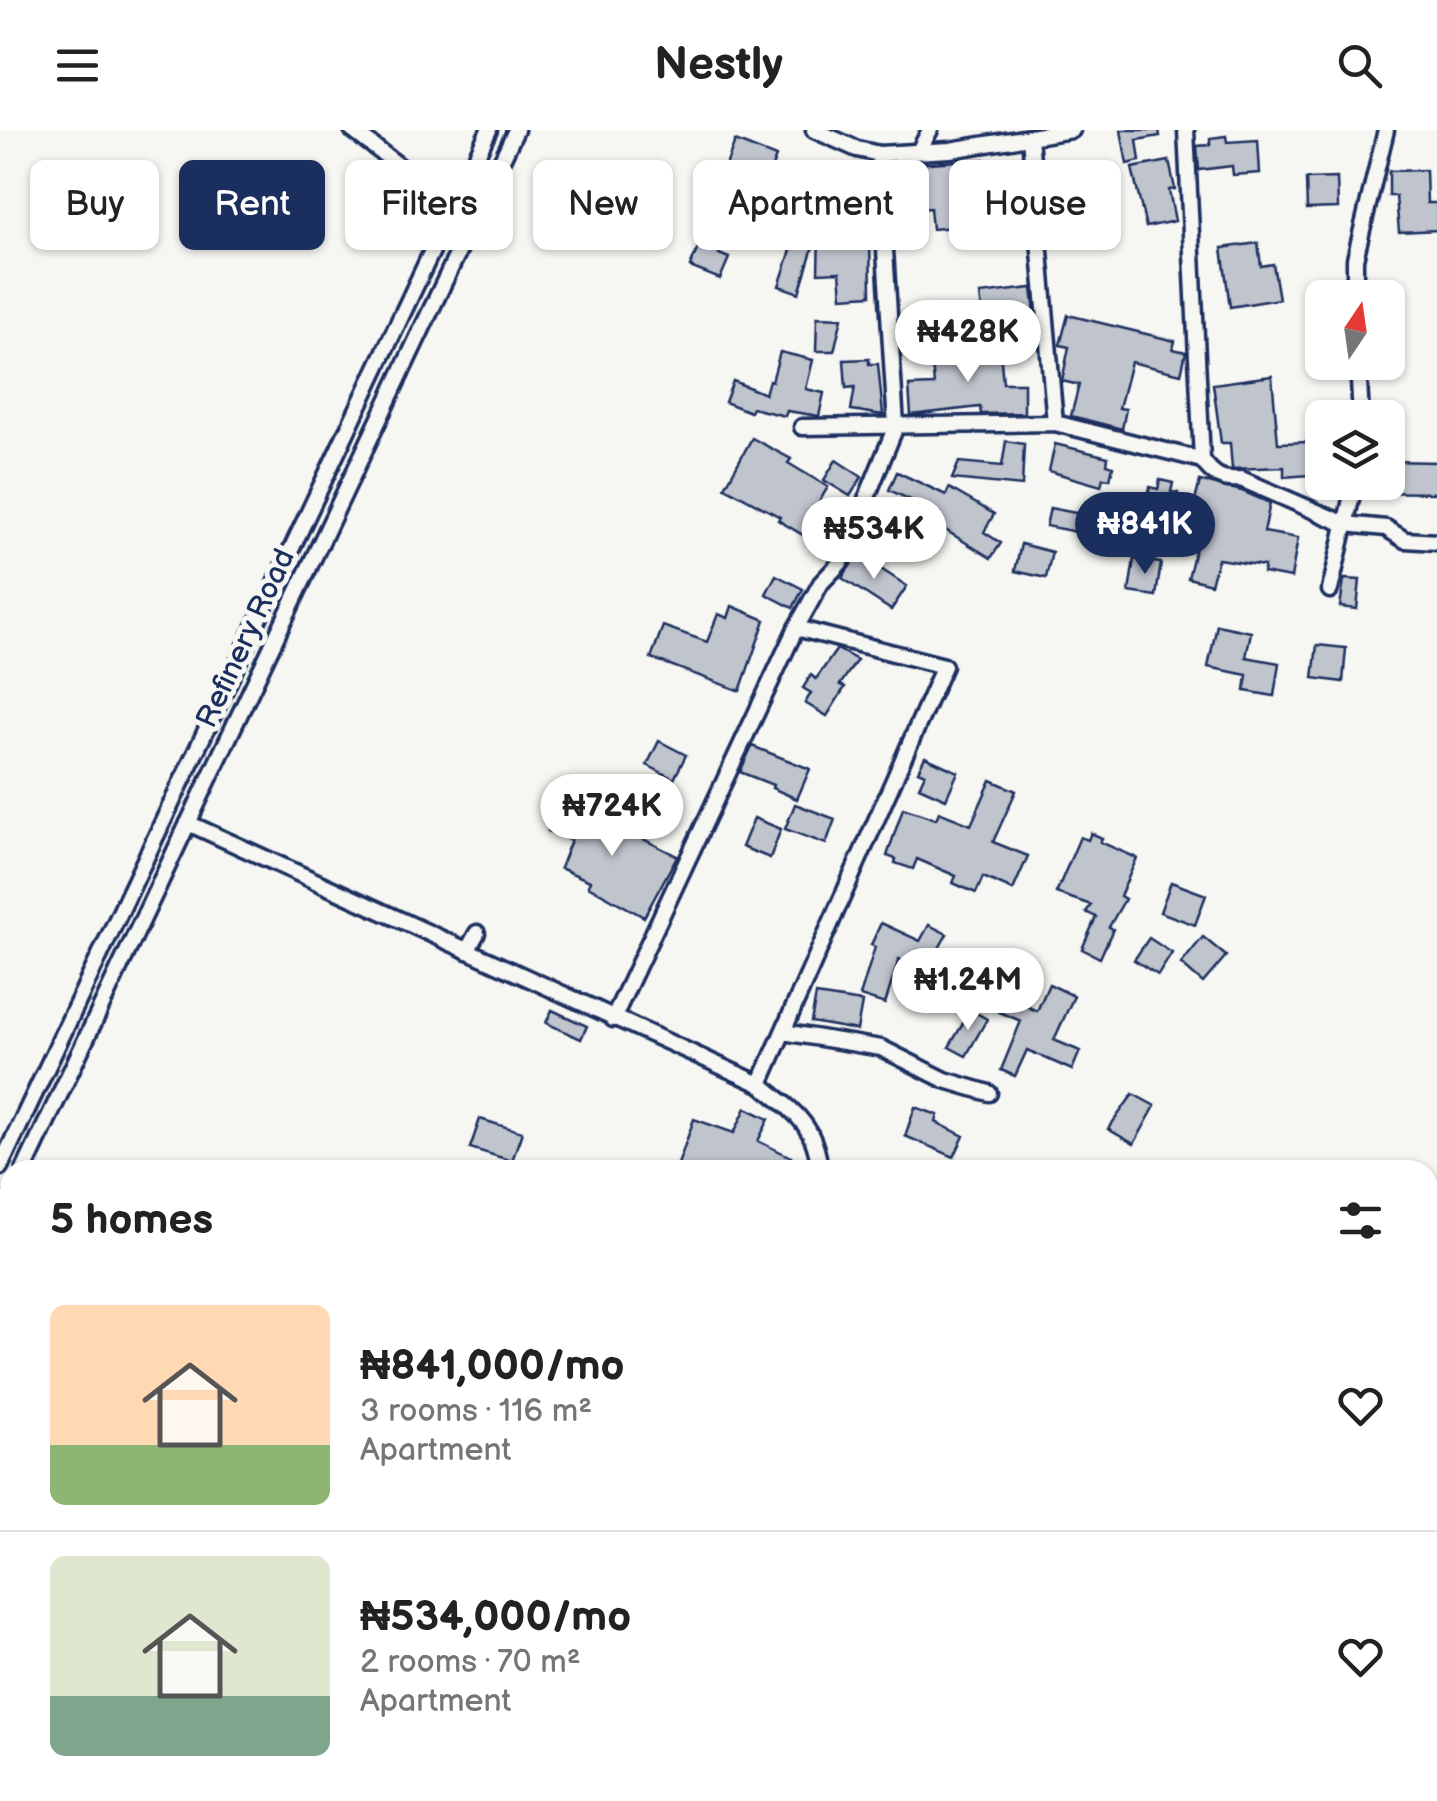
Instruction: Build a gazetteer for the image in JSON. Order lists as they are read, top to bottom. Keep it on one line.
{"streets":{"street":["Refinery Road"]},"north":"top","page":{"header":"Nestly","chip":["Buy","Rent","Filters","New","Apartment","House"],"price":["₦428K","₦841K","₦534K","₦724K","₦1.24M"],"heading":"5 homes","list":[{"name":"₦841,000/mo","note":"3 rooms · 116 m² · Apartment"},{"name":"₦534,000/mo","note":"2 rooms · 70 m² · Apartment"}]}}
